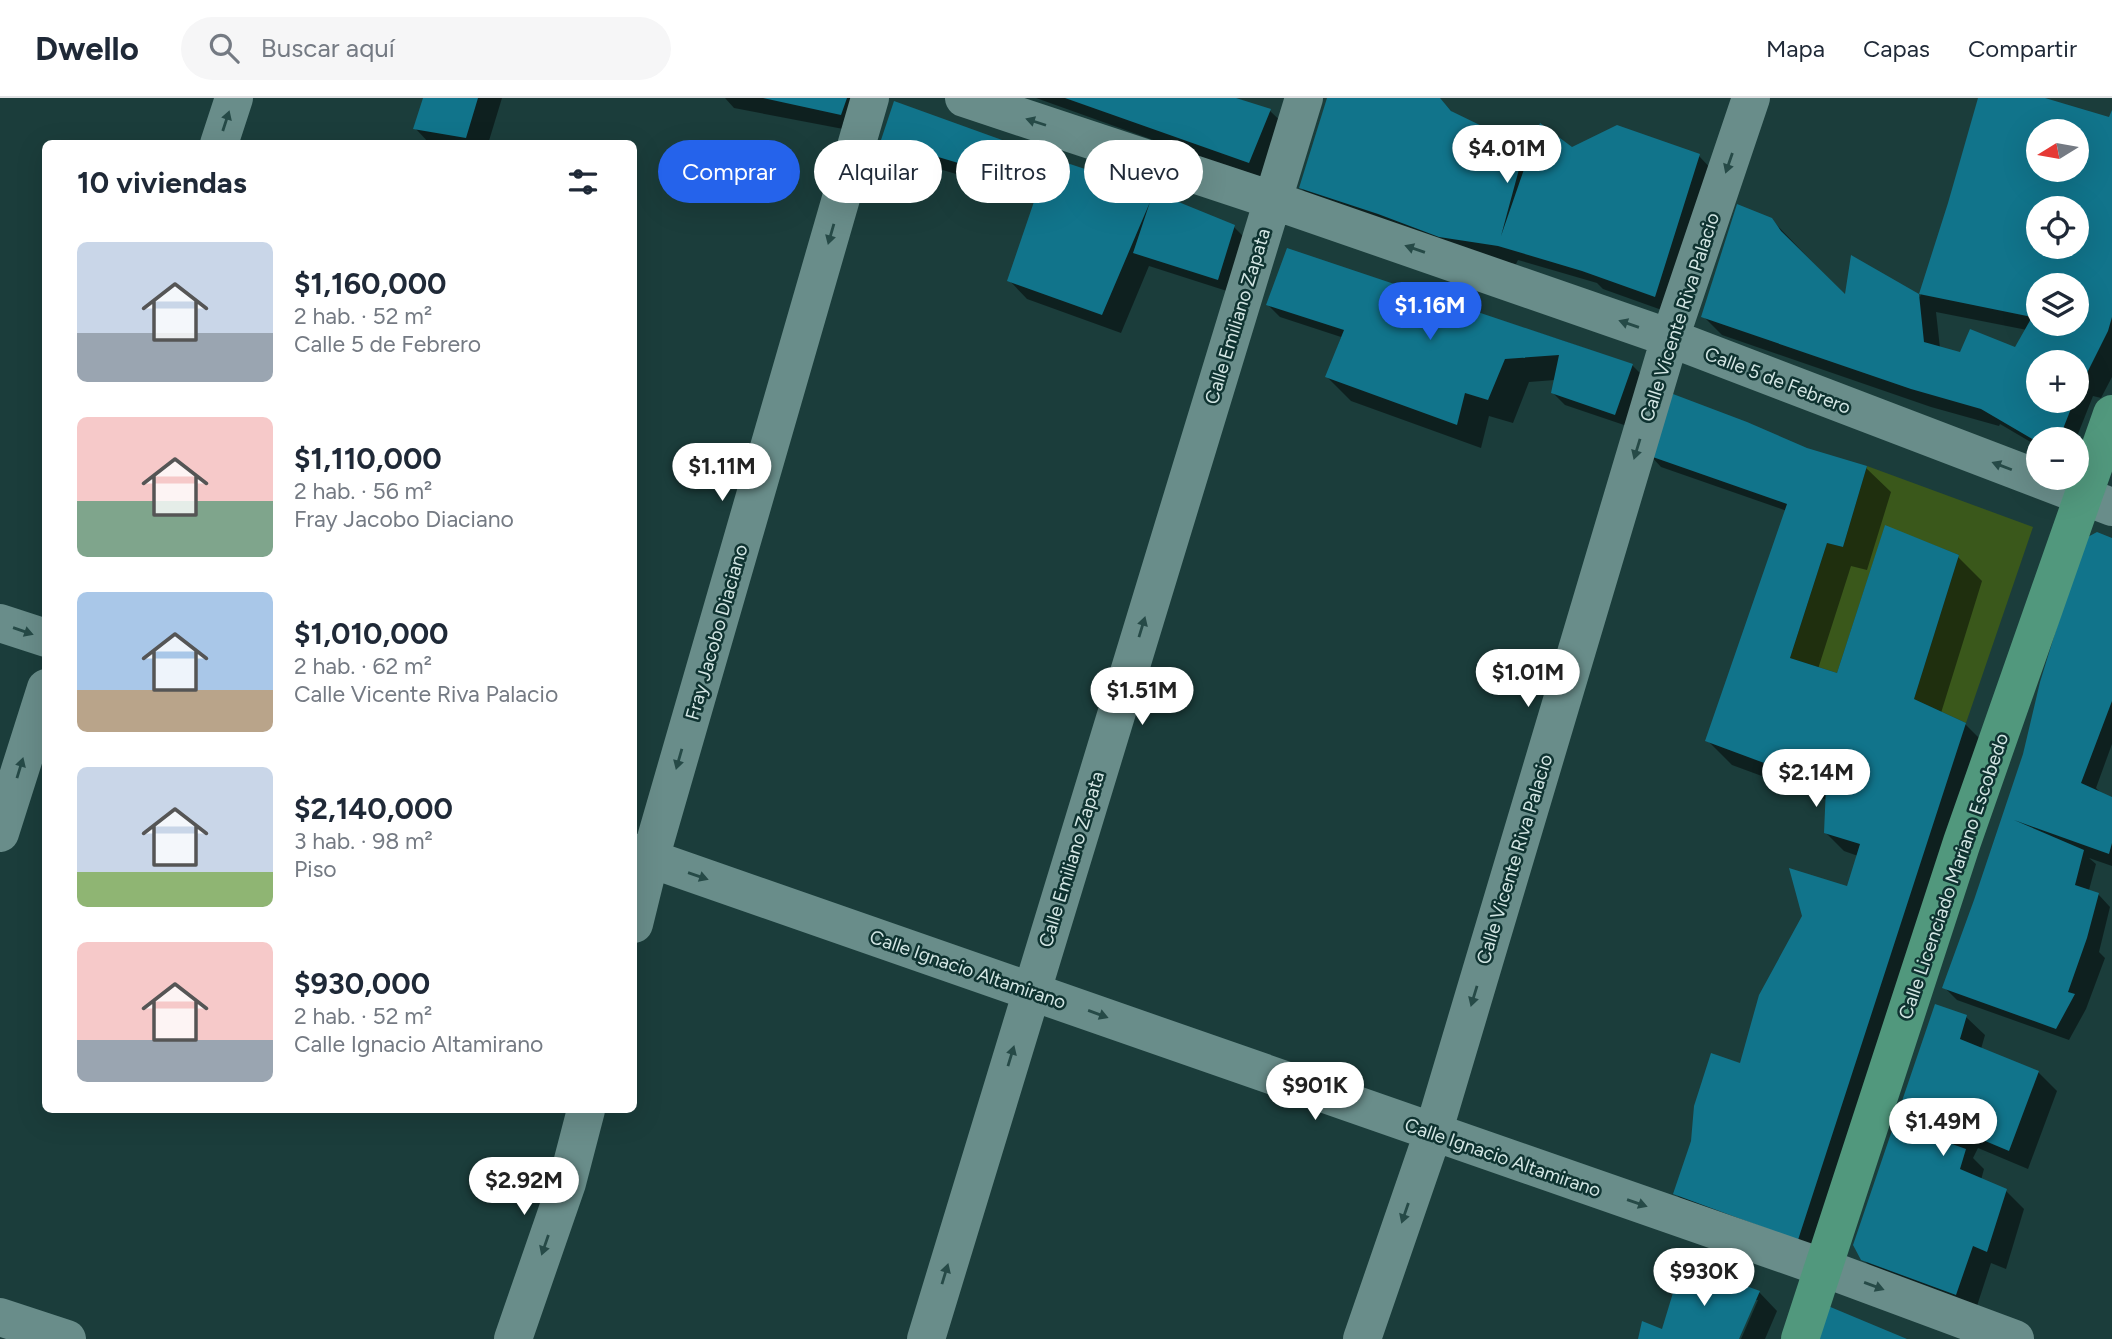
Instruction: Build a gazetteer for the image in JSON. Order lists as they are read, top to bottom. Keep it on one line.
{"streets":{"main road":["Calle Licenciado Mariano Escobedo"],"street":["Calle Emiliano Zapata","Calle Vicente Riva Palacio","Calle 5 de Febrero","Fray Jacobo Diaciano","Calle Ignacio Altamirano"]},"crossings":[["Calle Emiliano Zapata","Calle 5 de Febrero"],["Calle Emiliano Zapata","Calle Ignacio Altamirano"],["Calle Vicente Riva Palacio","Calle 5 de Febrero"],["Calle Vicente Riva Palacio","Calle Ignacio Altamirano"],["Calle 5 de Febrero","Calle Licenciado Mariano Escobedo"],["Fray Jacobo Diaciano","Calle Ignacio Altamirano"],["Calle Licenciado Mariano Escobedo","Calle Ignacio Altamirano"]],"one_way":["Calle Emiliano Zapata","Calle Vicente Riva Palacio","Calle 5 de Febrero","Fray Jacobo Diaciano","Calle Ignacio Altamirano"],"north":"left","page":{"header":"Dwello","search":"Buscar aquí","nav":["Mapa","Capas","Compartir"],"map_buttons":["+","−"],"price":["$4.01M","$1.16M","$1.11M","$1.01M","$1.51M","$2.14M","$901K","$1.49M","$2.92M","$930K"],"chip":["Comprar","Alquilar","Filtros","Nuevo"],"heading":"10 viviendas","list":[{"name":"$1,160,000","note":"2 hab. · 52 m² · Calle 5 de Febrero"},{"name":"$1,110,000","note":"2 hab. · 56 m² · Fray Jacobo Diaciano"},{"name":"$1,010,000","note":"2 hab. · 62 m² · Calle Vicente Riva Palacio"},{"name":"$2,140,000","note":"3 hab. · 98 m² · Piso"},{"name":"$930,000","note":"2 hab. · 52 m² · Calle Ignacio Altamirano"}]}}
